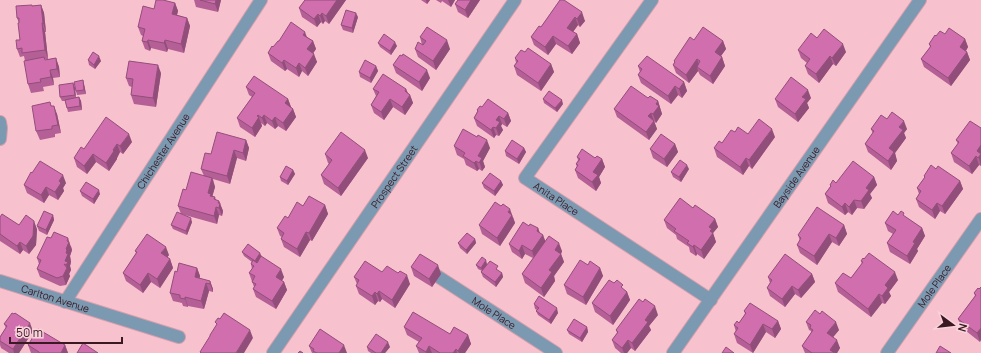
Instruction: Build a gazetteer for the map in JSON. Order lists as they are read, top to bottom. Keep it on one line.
{"streets":{"street":["Chichester Avenue","Prospect Street","Bayside Avenue","Anita Place","Mole Place","Carlton Avenue"]},"crossings":[["Chichester Avenue","Carlton Avenue"],["Bayside Avenue","Anita Place"]],"scale_bar":"50 m","north":"right"}
